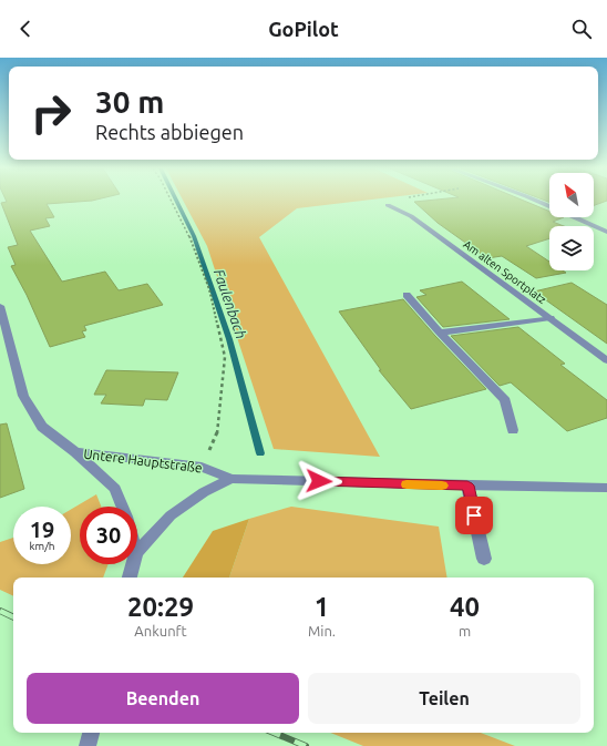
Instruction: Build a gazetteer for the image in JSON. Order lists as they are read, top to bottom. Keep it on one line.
{"streets":{"street":["Am alten Sportplatz","Untere Hauptstraße"]},"water":["Faulenbach"],"north":"top left","page":{"header":"GoPilot","turn":["30 m","Rechts abbiegen"],"speed":"19 km/h","limit":"30","eta":["20:29","Ankunft","1","Min.","40","m"],"buttons":["Beenden","Teilen"]}}
